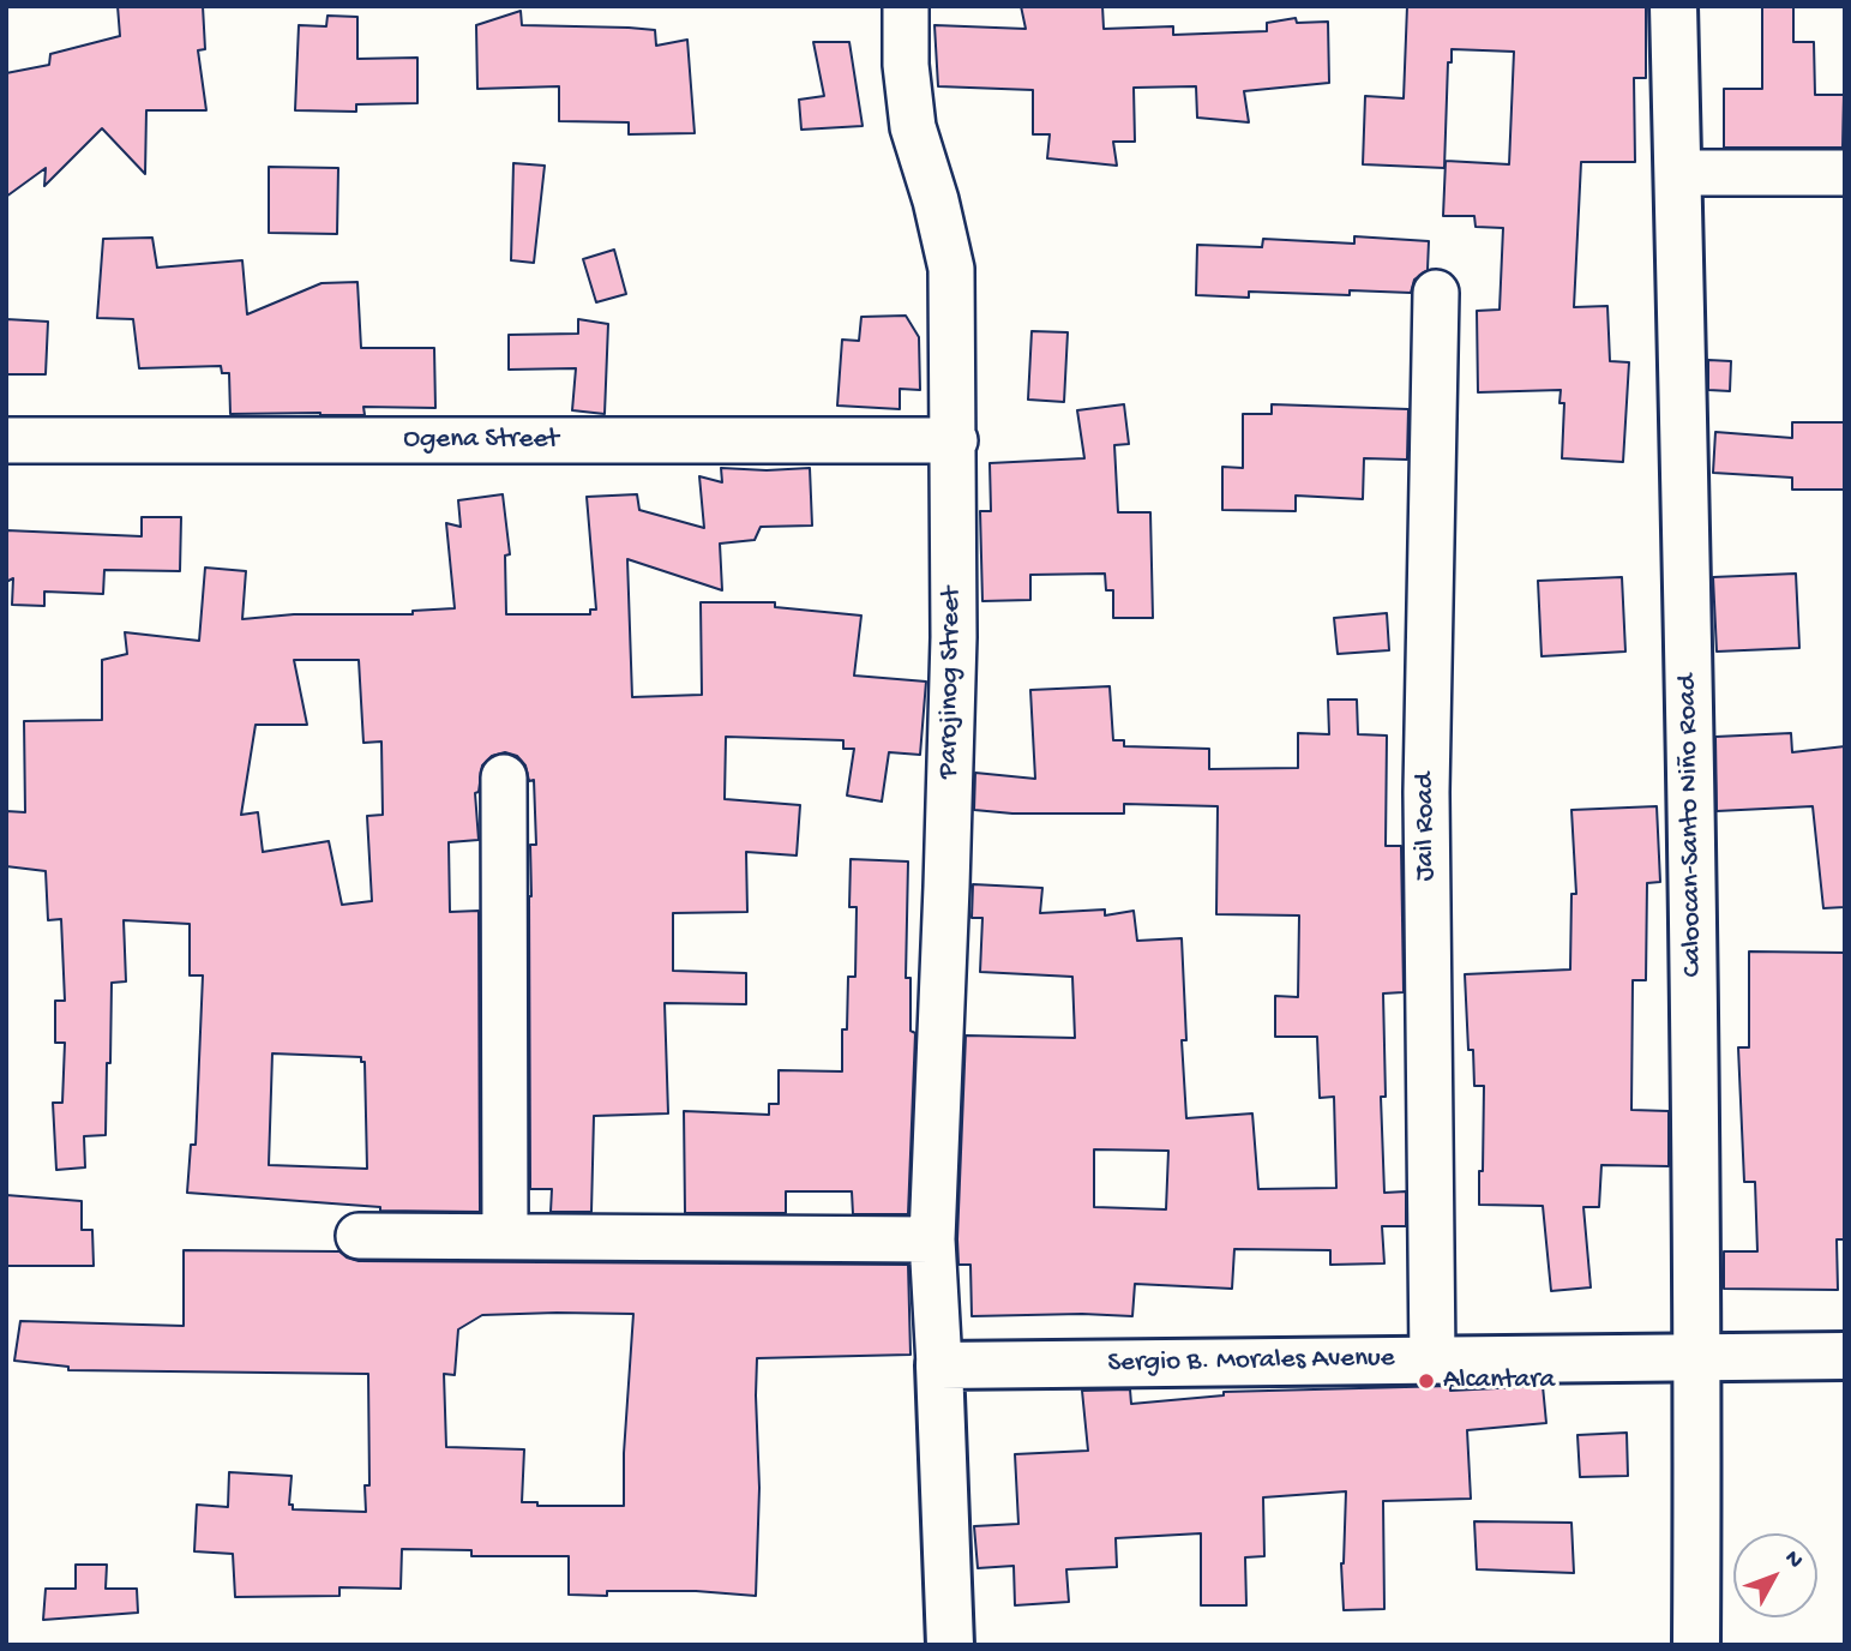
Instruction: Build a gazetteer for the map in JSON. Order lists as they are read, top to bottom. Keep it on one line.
{"streets":{"street":["Ogena Street","Parojinog Street","Caloocan-Santo Niño Road","Jail Road","Sergio B. Morales Avenue"]},"crossings":[["Ogena Street","Parojinog Street"],["Parojinog Street","Sergio B. Morales Avenue"],["Caloocan-Santo Niño Road","Sergio B. Morales Avenue"],["Jail Road","Sergio B. Morales Avenue"]],"places":["Alcantara"],"north":"top right"}
